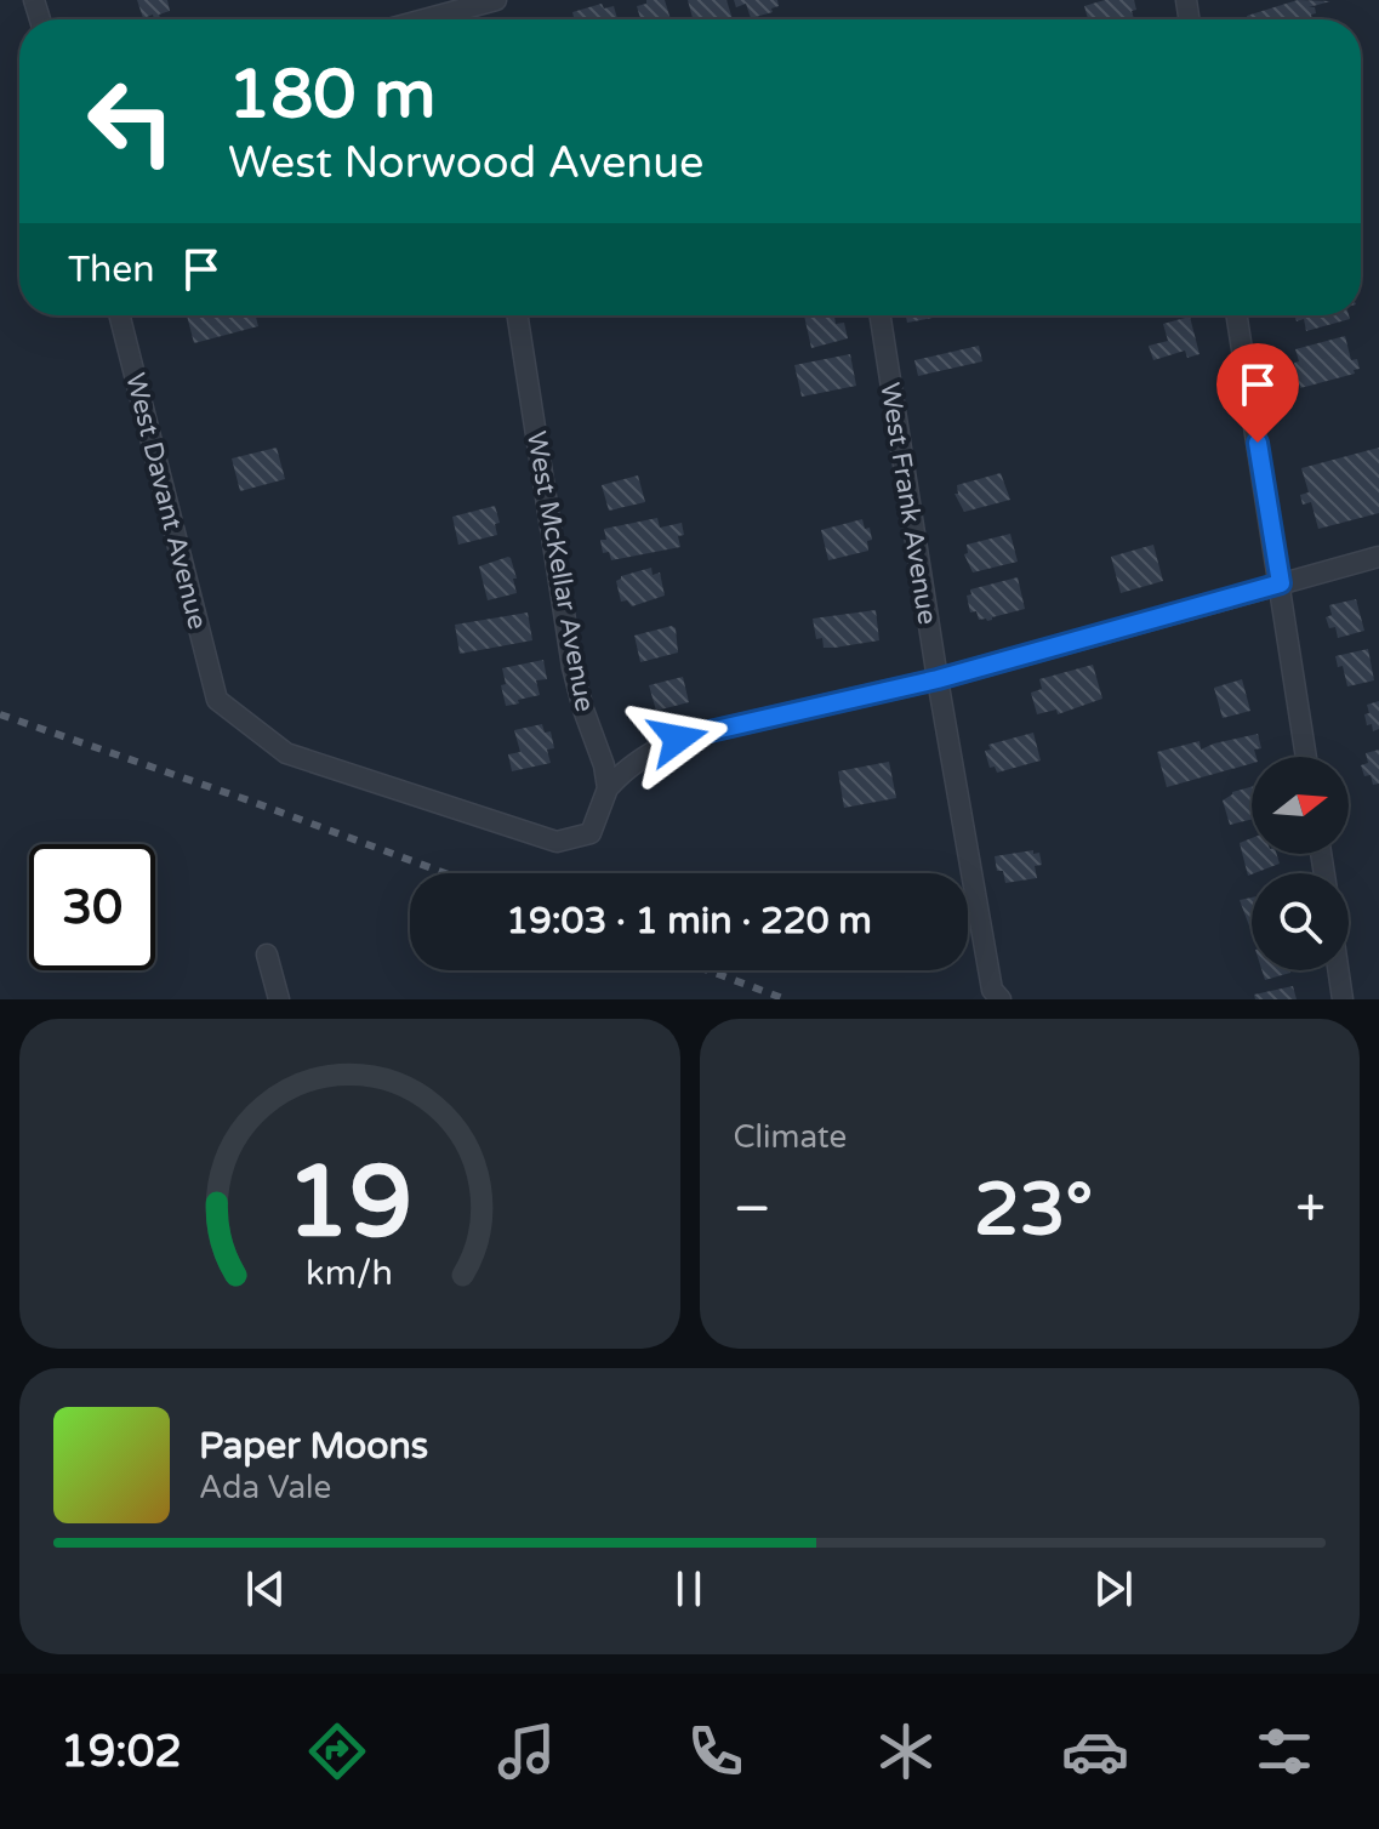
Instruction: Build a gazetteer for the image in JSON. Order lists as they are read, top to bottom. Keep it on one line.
{"streets":{"street":["West Davant Avenue","West Frank Avenue","West McKellar Avenue"]},"crossings":[["West Davant Avenue","West McKellar Avenue"]],"north":"right","page":{"turn":["180 m","West Norwood Avenue"],"then":"Then","limit":"30","trip":"19:03 · 1 min · 220 m","tile":"Climate","heat":["−","23°","+"],"song":["Paper Moons","Ada Vale"],"tabs":"19:02","gauge":["19","km/h"]}}
